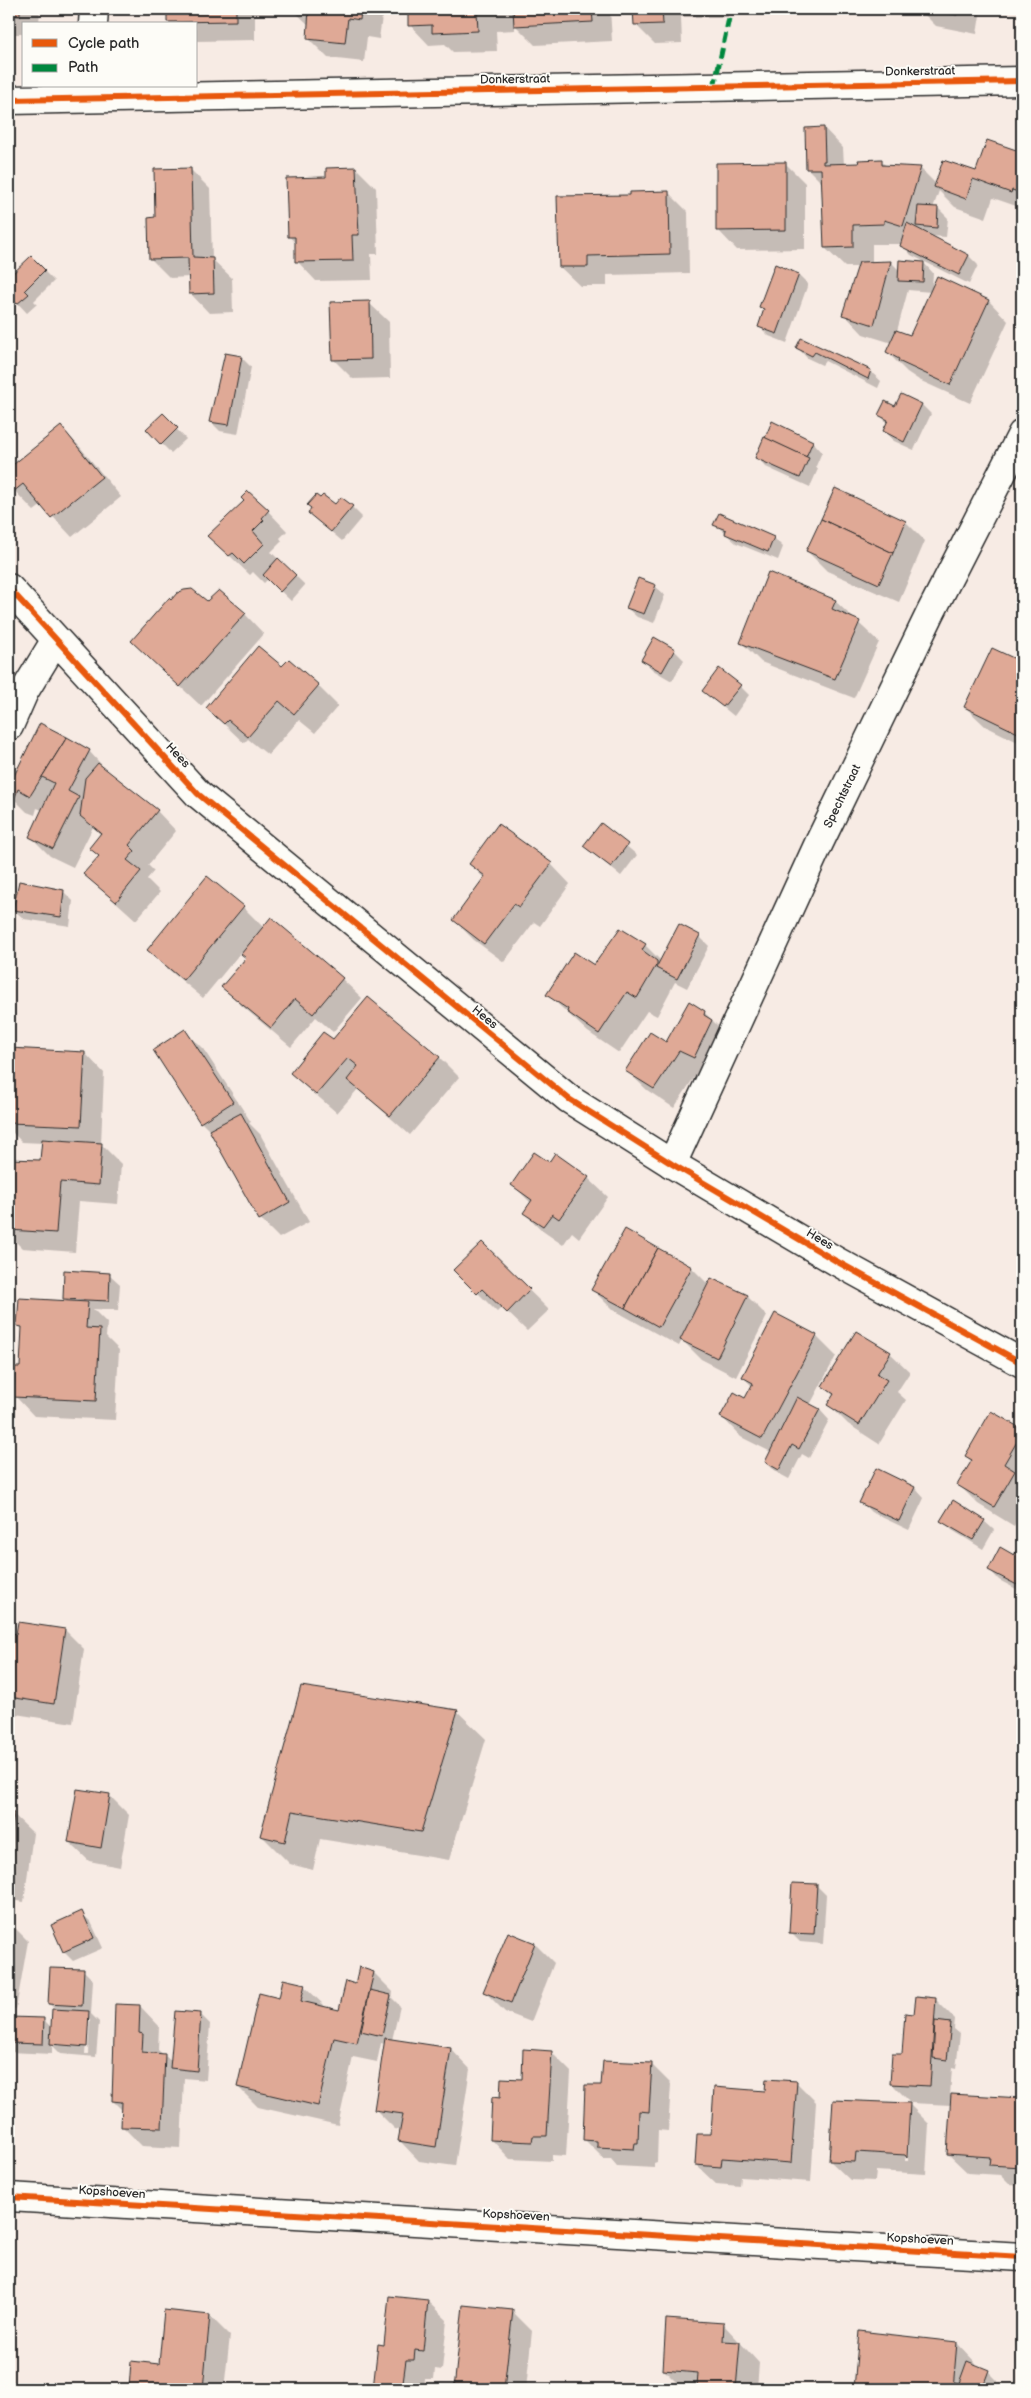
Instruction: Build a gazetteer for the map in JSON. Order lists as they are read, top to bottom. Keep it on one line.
{"streets":{"street":["Donkerstraat","Hees","Spechtstraat","Kopshoeven"]},"crossings":[["Hees","Spechtstraat"]],"legend":["Cycle path","Path"]}
